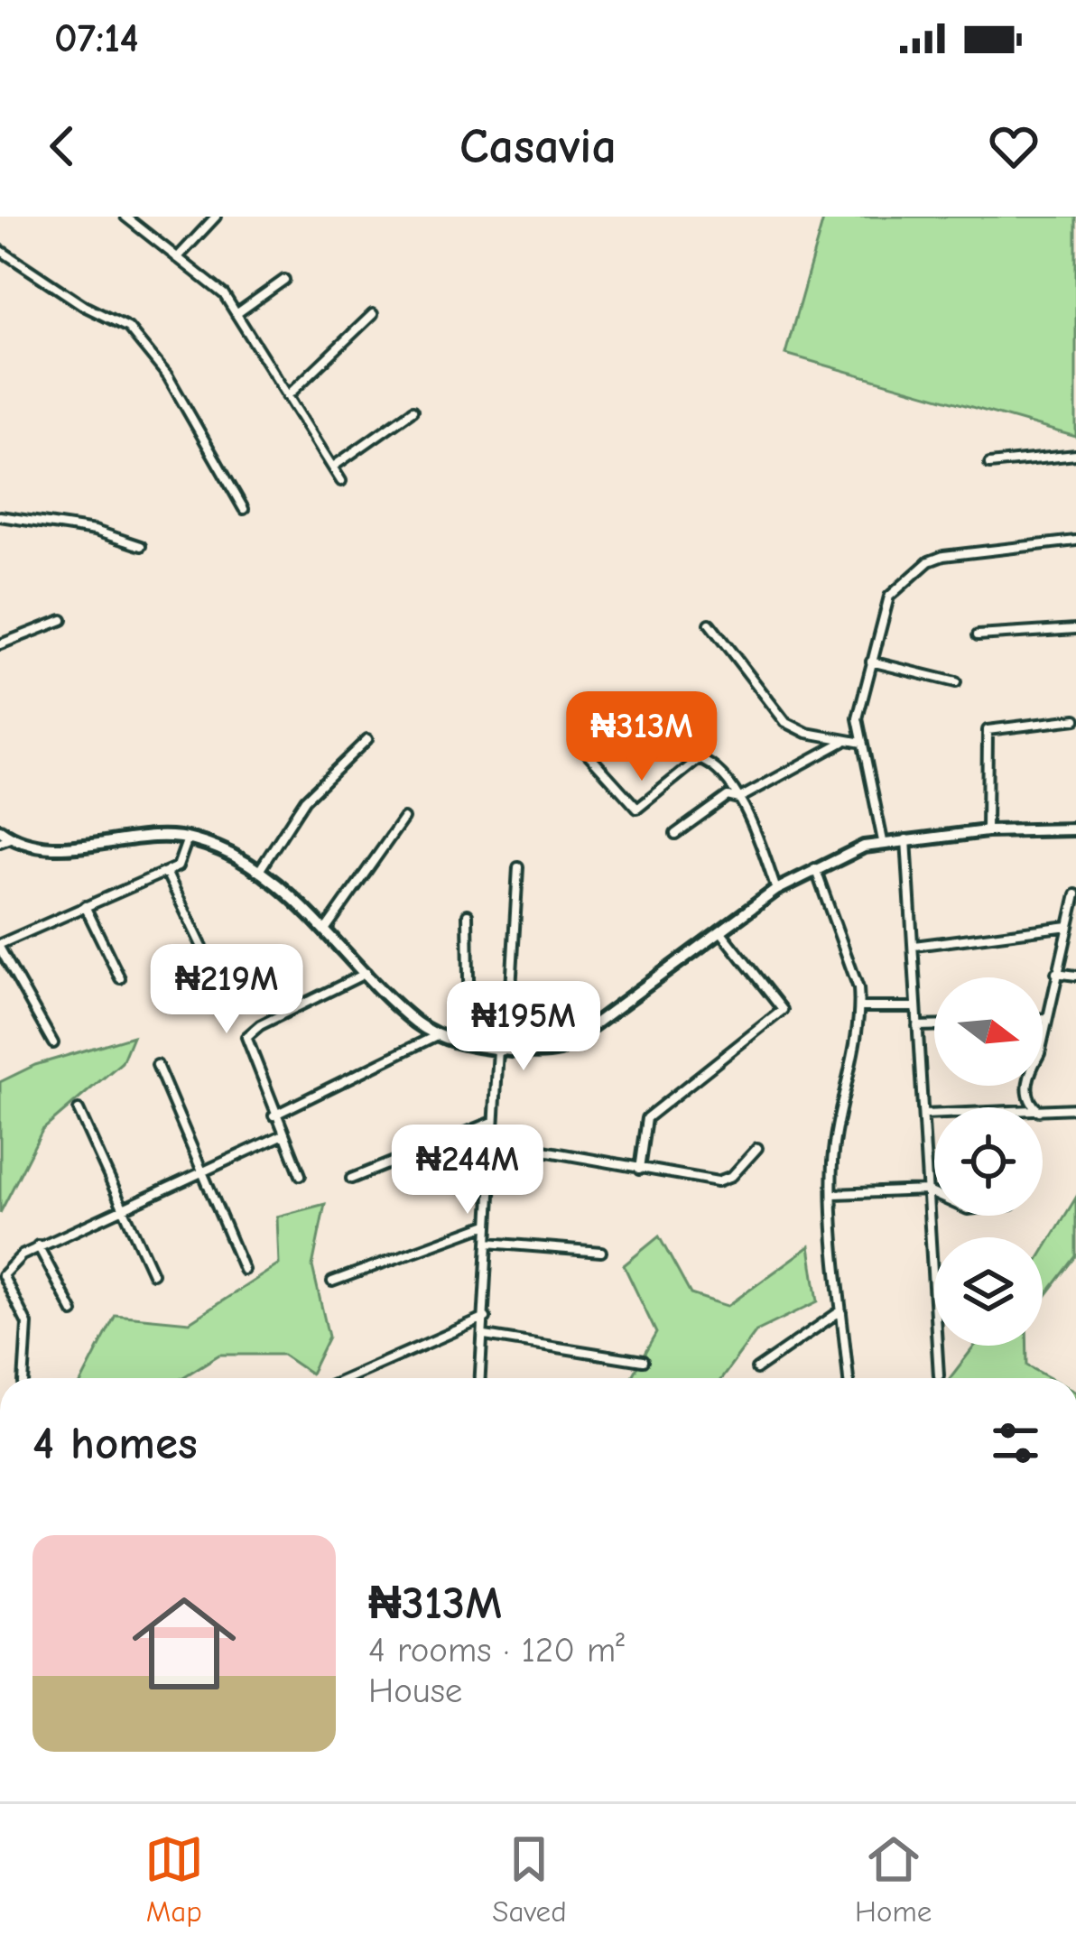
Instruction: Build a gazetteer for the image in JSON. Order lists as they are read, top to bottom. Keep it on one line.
{"north":"right","page":{"status":"07:14","header":"Casavia","price":["₦313M","₦219M","₦195M","₦244M"],"heading":"4 homes","list":[{"name":"₦313M","note":"4 rooms · 120 m² · House"}],"tabs":["Map","Saved","Home"]}}
